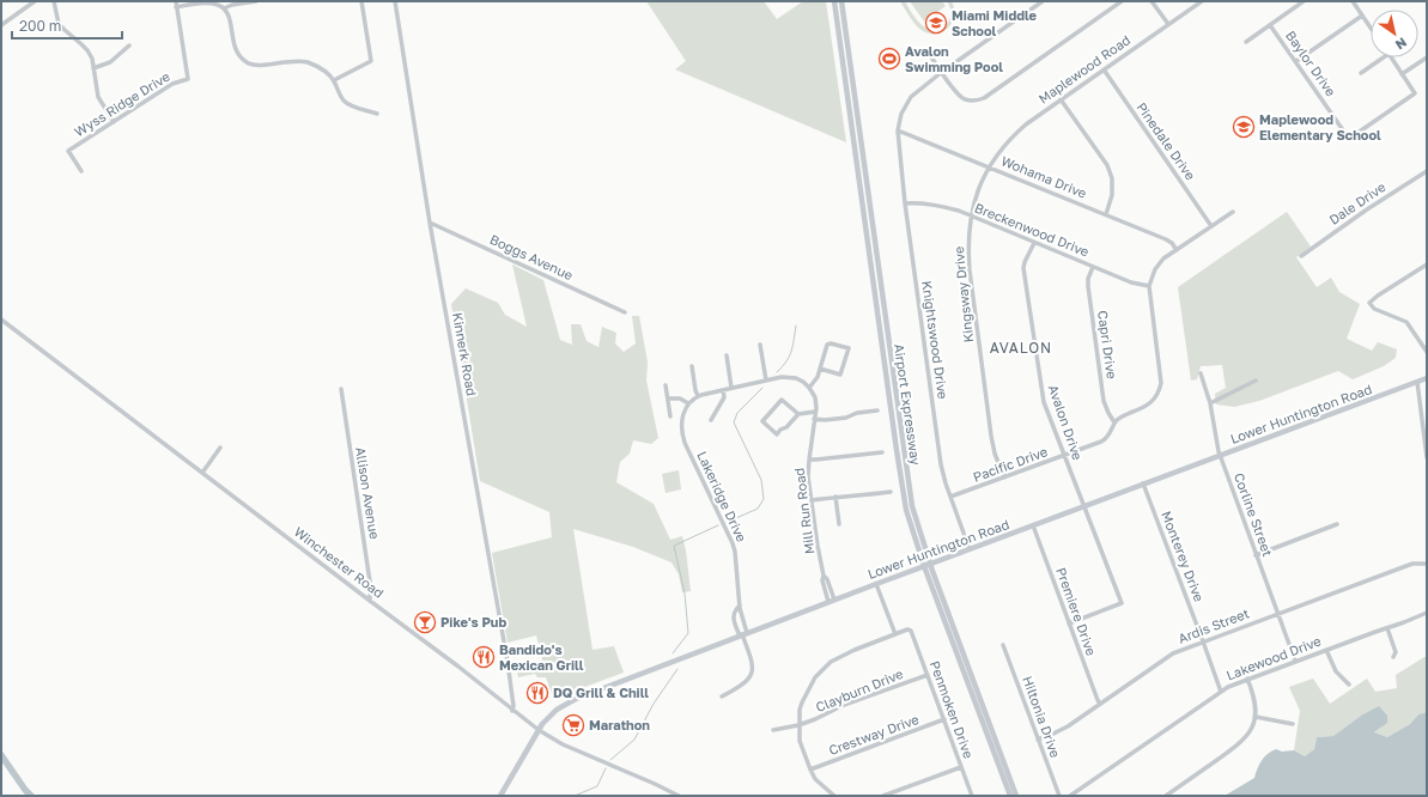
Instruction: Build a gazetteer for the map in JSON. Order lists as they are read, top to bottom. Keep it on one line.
{"streets":{"main road":["Airport Expressway","Lower Huntington Road"],"street":["Baylor Drive","Maplewood Road","Wyss Ridge Drive","Pinedale Drive","Wohama Drive","Dale Drive","Breckenwood Drive","Boggs Avenue","Kingsway Drive","Knightswood Drive","Capri Drive","Kinnerk Road","Avalon Drive","Pacific Drive","Allison Avenue","Lakeridge Drive","Mill Run Road","Corline Street","Monterey Drive","Winchester Road","Premiere Drive","Ardis Street","Lakewood Drive","Clayburn Drive","Penmoken Drive","Hiltonia Drive","Crestway Drive"]},"crossings":[["Maplewood Road","Pinedale Drive"],["Maplewood Road","Wohama Drive"],["Maplewood Road","Kingsway Drive"],["Wohama Drive","Kingsway Drive"],["Wohama Drive","Knightswood Drive"],["Breckenwood Drive","Kingsway Drive"],["Breckenwood Drive","Knightswood Drive"],["Breckenwood Drive","Capri Drive"],["Breckenwood Drive","Avalon Drive"],["Breckenwood Drive","Pacific Drive"],["Boggs Avenue","Kinnerk Road"],["Kingsway Drive","Pacific Drive"],["Knightswood Drive","Lower Huntington Road"],["Knightswood Drive","Pacific Drive"],["Capri Drive","Pacific Drive"],["Kinnerk Road","Winchester Road"],["Airport Expressway","Lower Huntington Road"],["Lower Huntington Road","Avalon Drive"],["Lower Huntington Road","Lakeridge Drive"],["Lower Huntington Road","Mill Run Road"],["Lower Huntington Road","Corline Street"],["Lower Huntington Road","Monterey Drive"],["Lower Huntington Road","Winchester Road"],["Lower Huntington Road","Premiere Drive"],["Avalon Drive","Pacific Drive"],["Avalon Drive","Premiere Drive"],["Allison Avenue","Winchester Road"],["Corline Street","Ardis Street"],["Corline Street","Lakewood Drive"],["Monterey Drive","Ardis Street"],["Monterey Drive","Lakewood Drive"],["Premiere Drive","Ardis Street"],["Ardis Street","Hiltonia Drive"],["Clayburn Drive","Penmoken Drive"],["Penmoken Drive","Crestway Drive"]],"districts":["AVALON"],"places":{"school or university":["Miami Middle School","Maplewood Elementary School"],"sports":["Avalon Swimming Pool"],"bar":["Pike's Pub"],"restaurant":["Bandido's Mexican Grill","DQ Grill & Chill"],"supermarket":["Marathon"]},"scale_bar":"200 m","north":"bottom right"}
